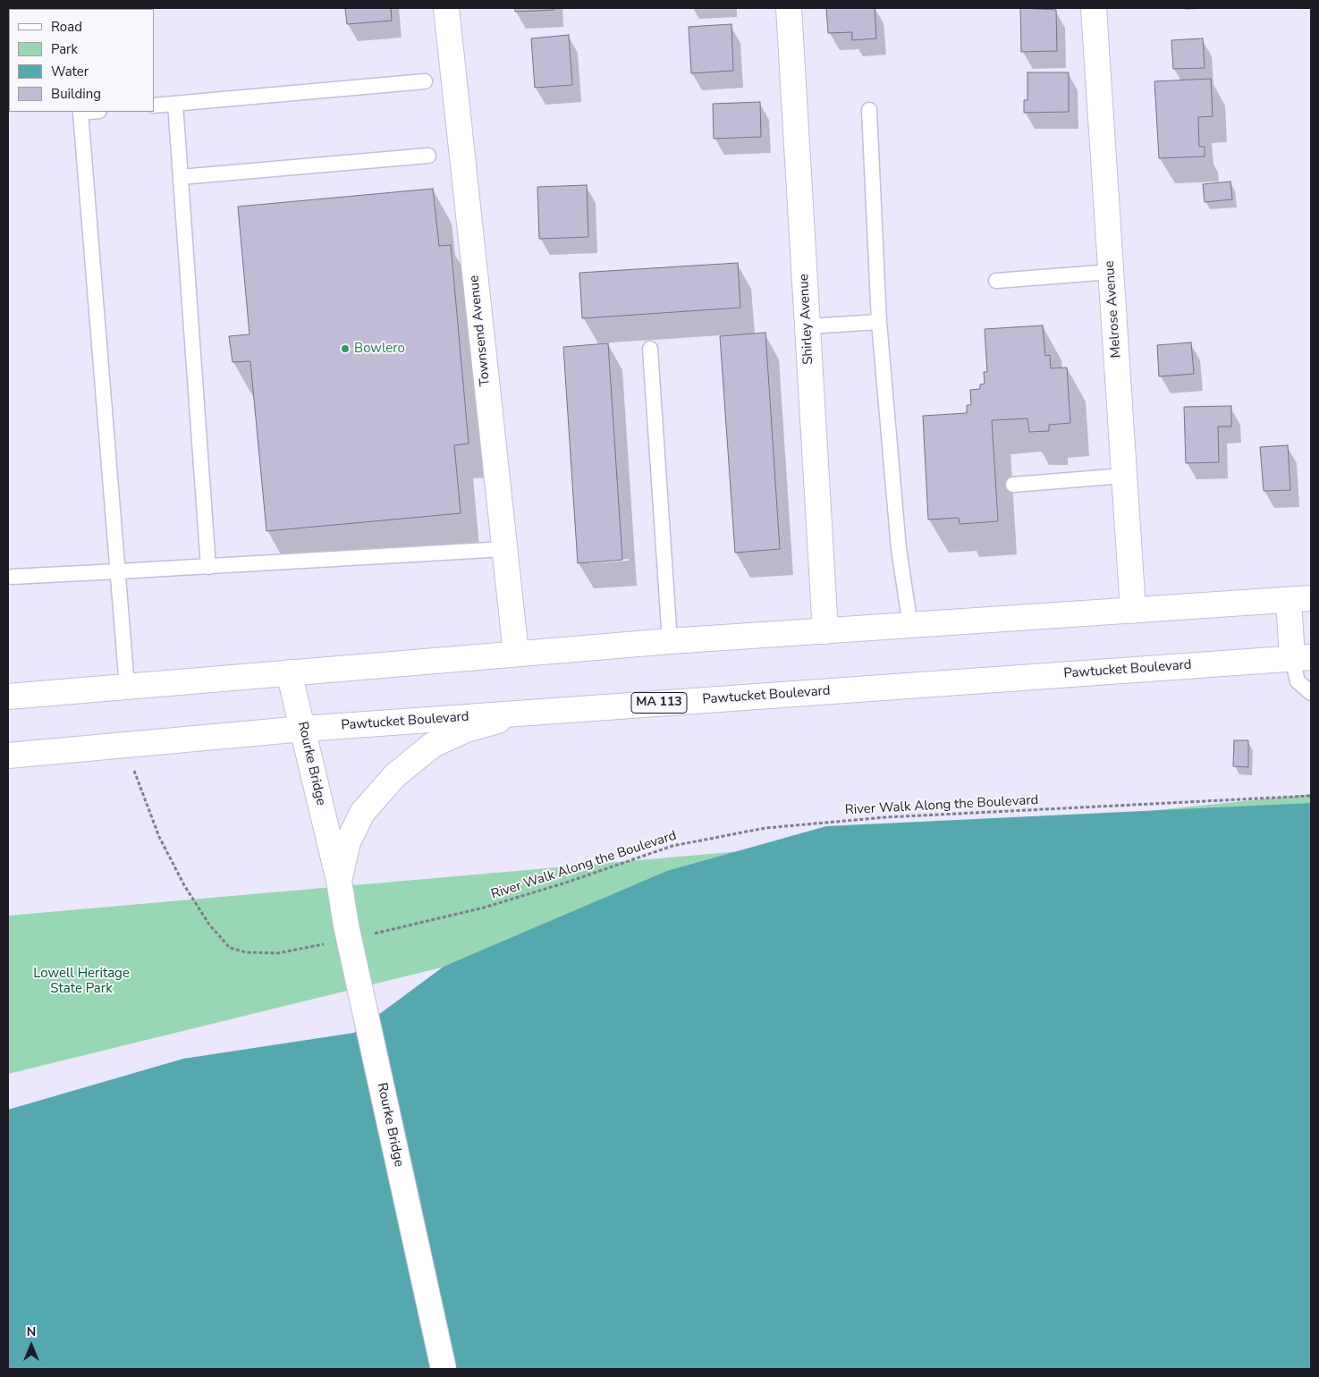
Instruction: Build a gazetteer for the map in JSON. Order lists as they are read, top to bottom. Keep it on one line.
{"streets":{"main road":["Melrose Avenue","Shirley Avenue","Townsend Avenue","Pawtucket Boulevard","MA 113","Rourke Bridge"],"path":["River Walk Along the Boulevard"]},"crossings":[["Pawtucket Boulevard","Rourke Bridge"]],"parks":["Lowell Heritage State Park"],"places":["Bowlero"],"legend":["Road","Park","Water","Building"],"north":"top"}
